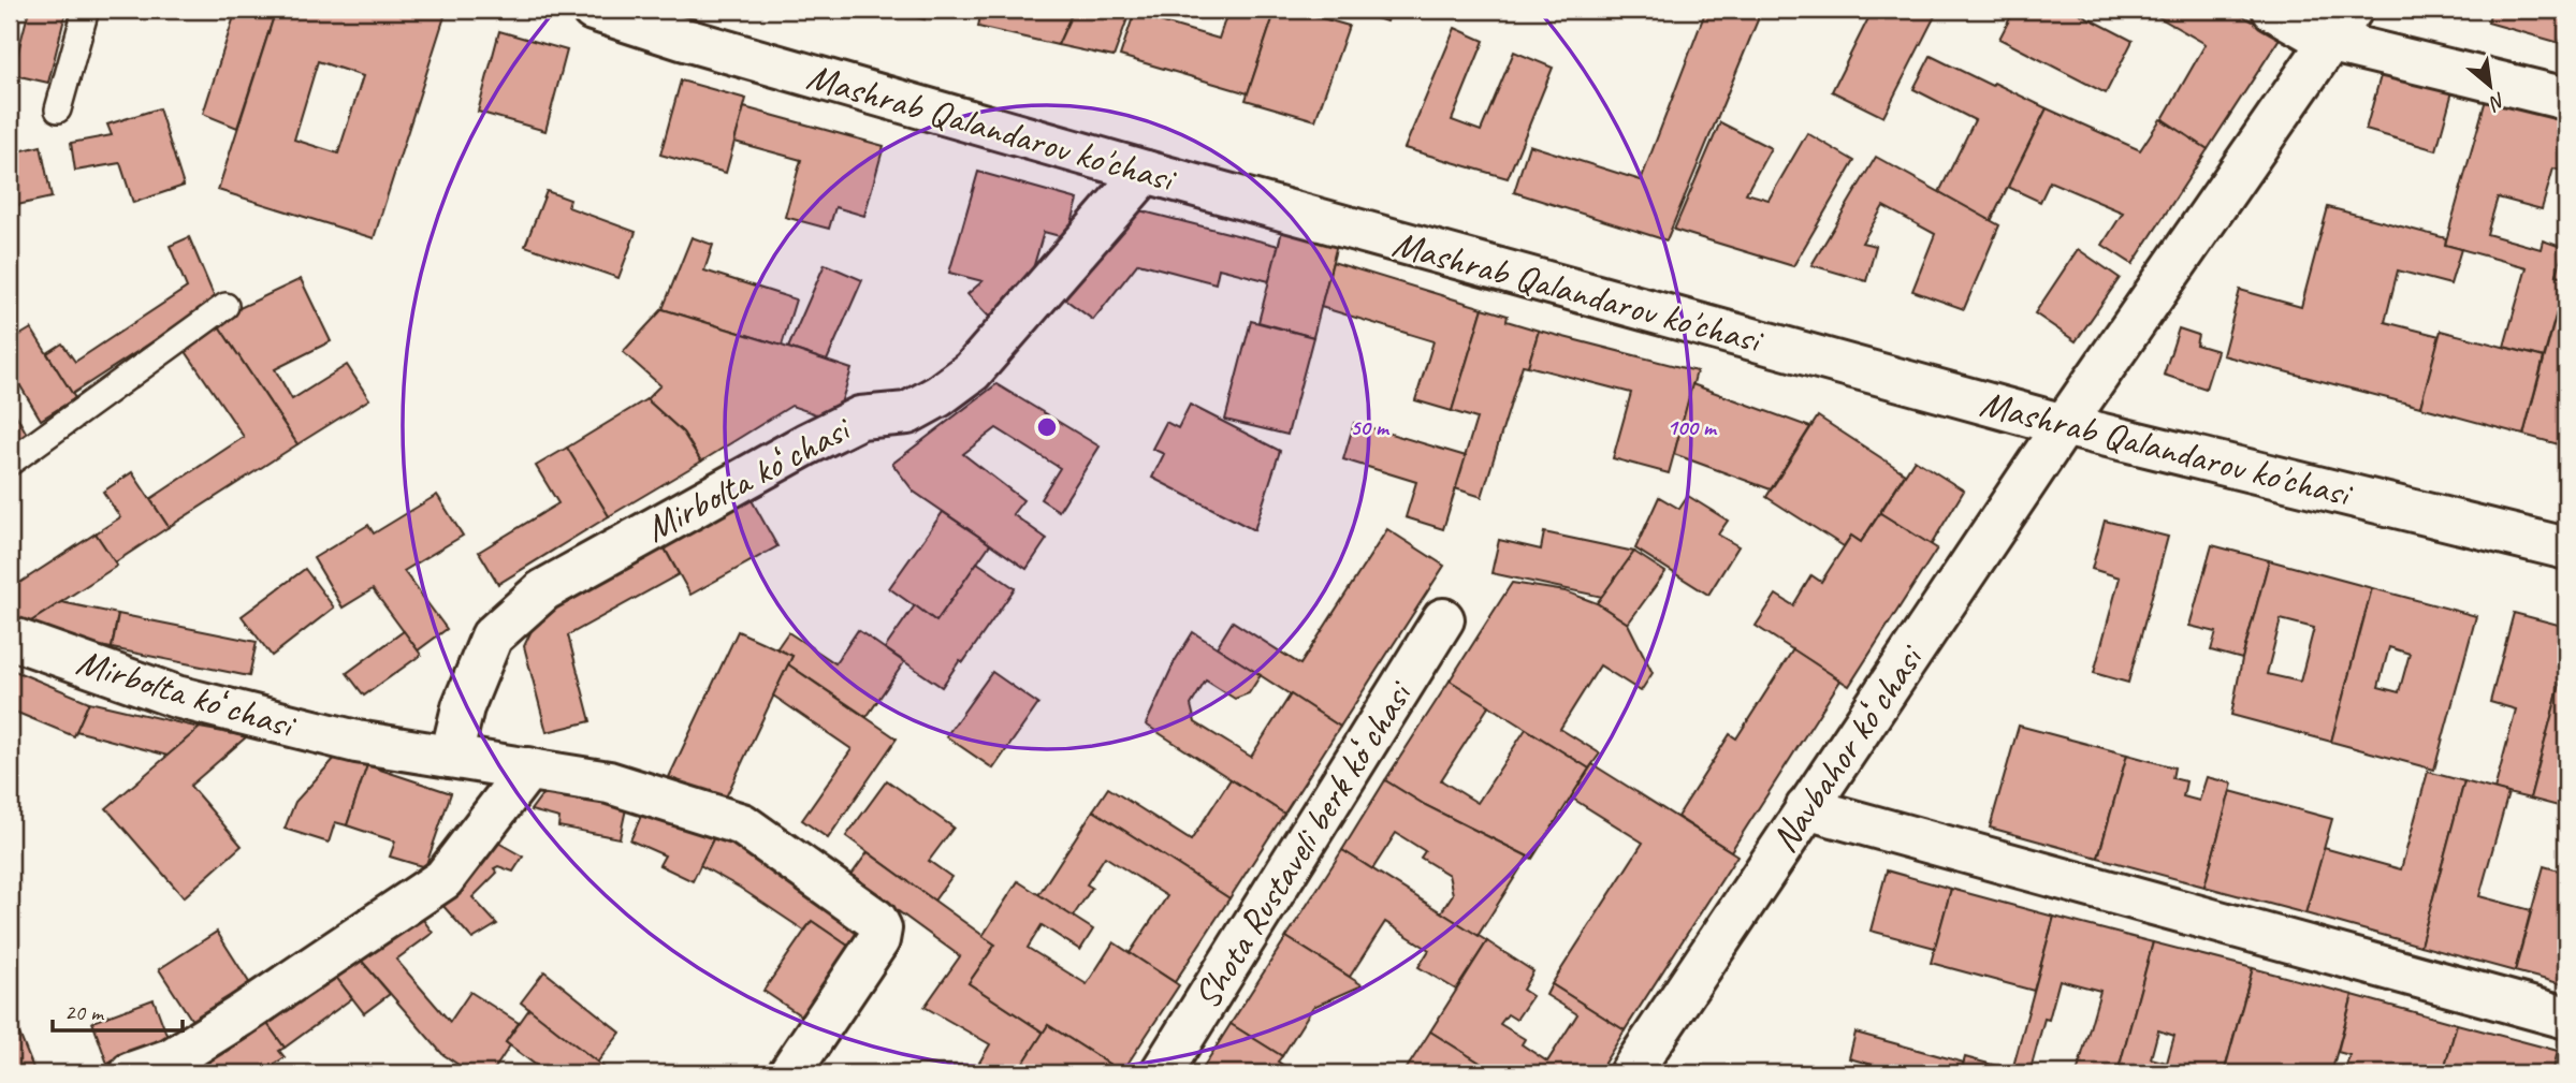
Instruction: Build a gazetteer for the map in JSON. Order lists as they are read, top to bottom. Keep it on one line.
{"streets":{"street":["Mashrab Qalandarov ko'chasi","Mirbolta koʻchasi","Navbahor koʻchasi","Shota Rustaveli berk koʻchasi"]},"crossings":[["Mashrab Qalandarov ko'chasi","Mirbolta koʻchasi"],["Mashrab Qalandarov ko'chasi","Navbahor koʻchasi"]],"scale_bar":"20 m","north":"bottom right","rings":["50 m","100 m"]}
